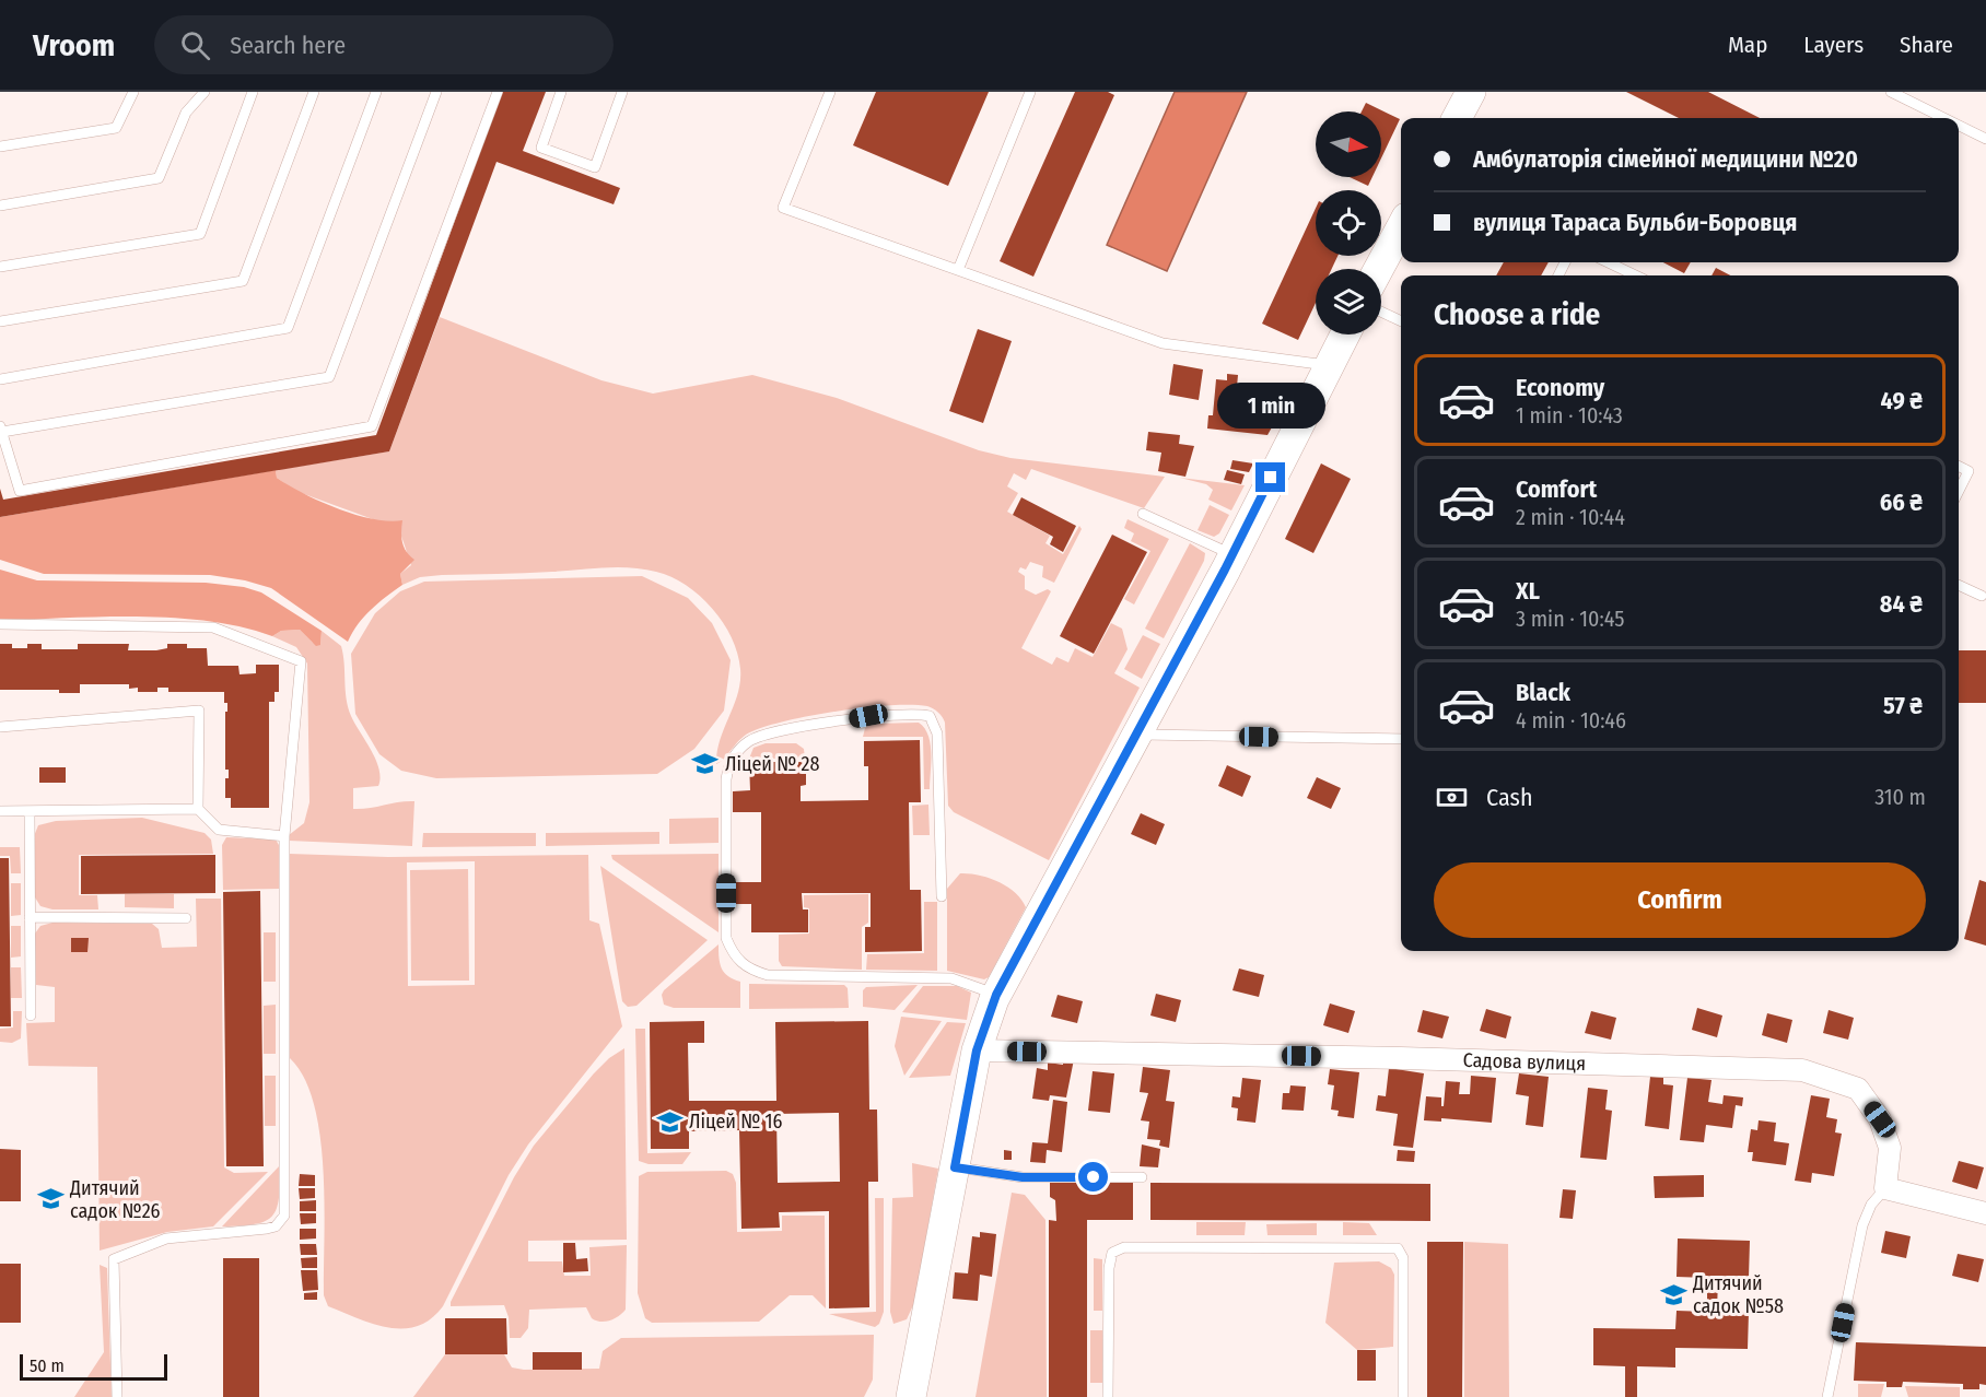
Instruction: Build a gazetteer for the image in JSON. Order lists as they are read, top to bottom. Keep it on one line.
{"streets":{"street":["Садова вулиця"]},"places":{"school or university":["Ліцей № 28","Ліцей № 16","Дитячий садок №26","Дитячий садок №58"]},"scale_bar":"50 m","north":"right","page":{"header":"Vroom","search":"Search here","nav":["Map","Layers","Share"],"banner":["Амбулаторія сімейної медицини №20","вулиця Тараса Бульби-Боровця"],"heading":"Choose a ride","list":[{"name":"Economy","note":"1 min · 10:43","value":"49 ₴"},{"name":"Comfort","note":"2 min · 10:44","value":"66 ₴"},{"name":"XL","note":"3 min · 10:45","value":"84 ₴"},{"name":"Black","note":"4 min · 10:46","value":"57 ₴"}],"bubble":"1 min","pay":["Cash","310 m"],"buttons":"Confirm","scale":"50 m"}}
